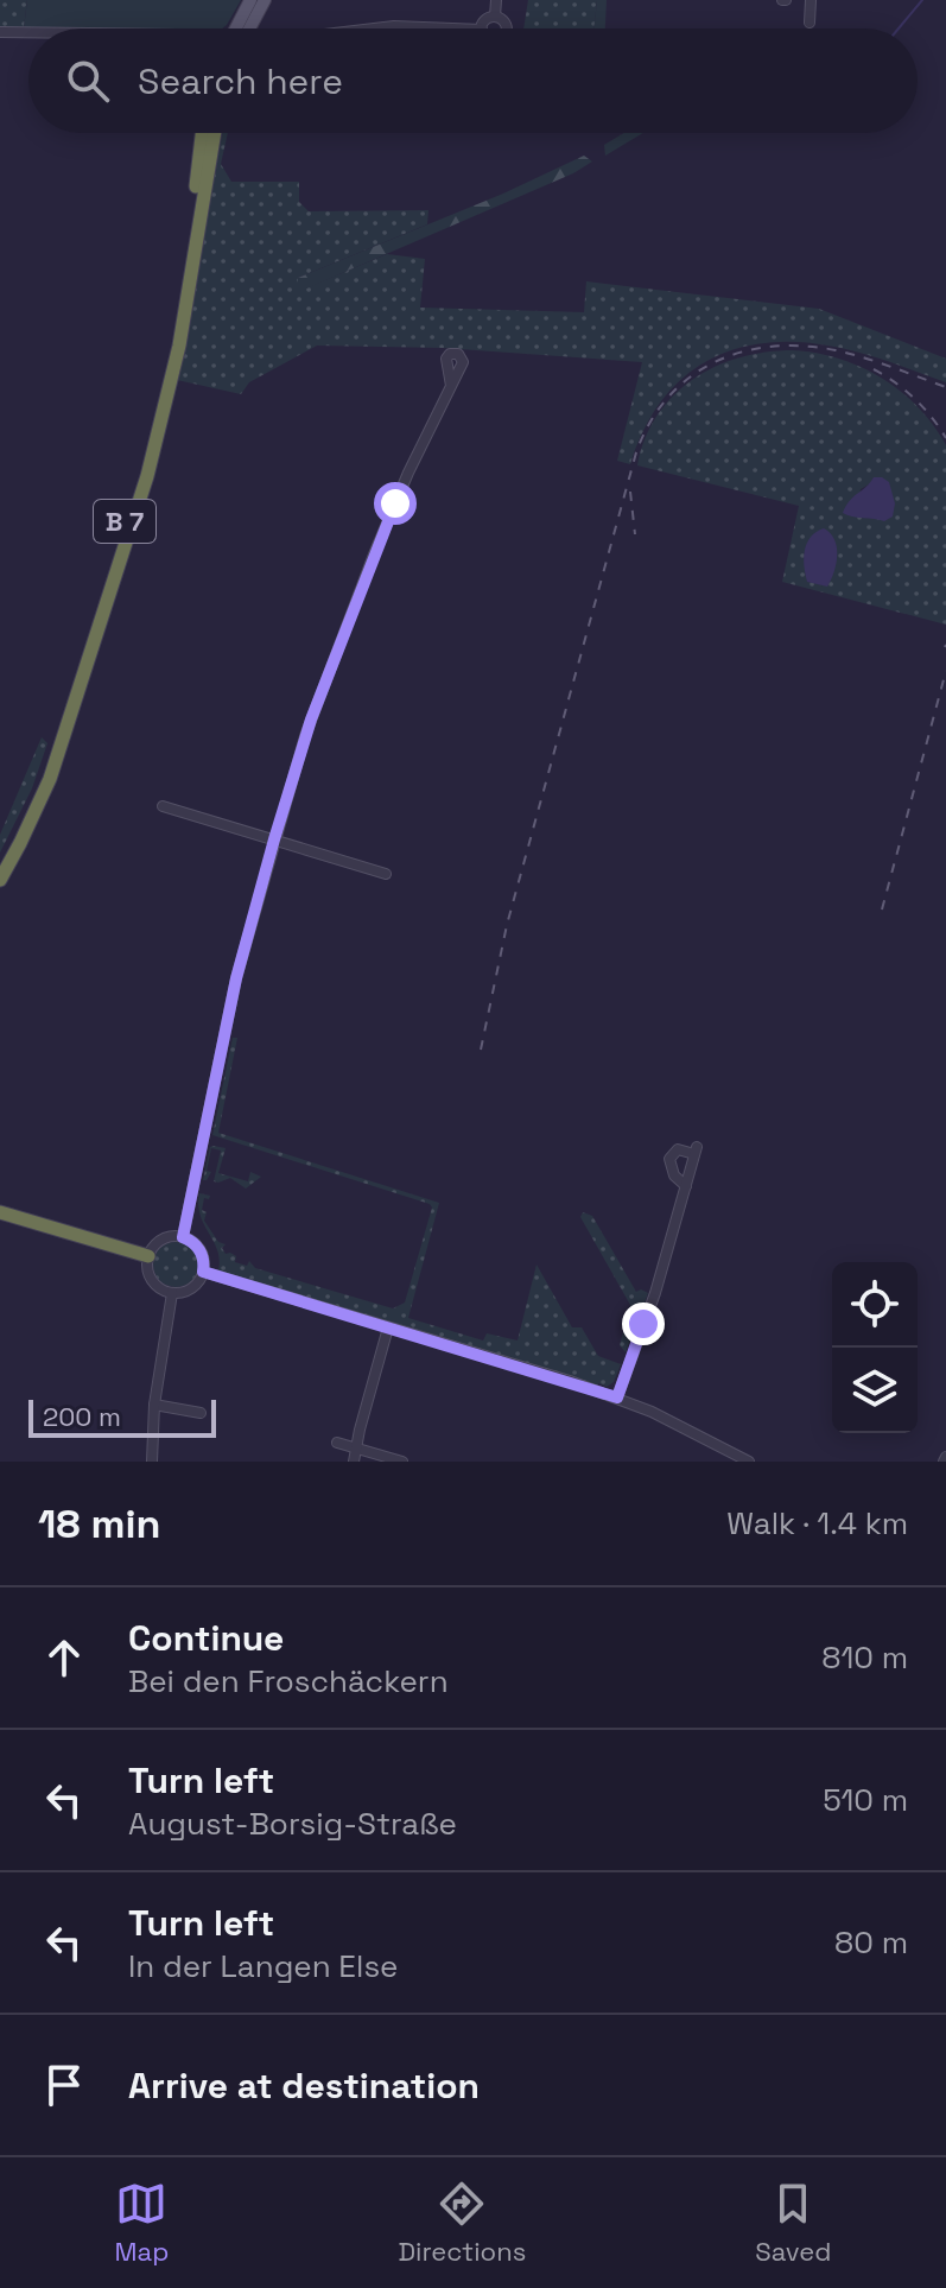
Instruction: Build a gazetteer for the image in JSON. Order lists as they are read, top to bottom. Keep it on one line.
{"streets":{"highway":["B 7"]},"scale_bar":"200 m","page":{"search":"Search here","scale":"200 m","heading":["18 min","Walk · 1.4 km"],"list":[["Continue","Bei den Froschäckern","810 m"],["Turn left","August-Borsig-Straße","510 m"],["Turn left","In der Langen Else","80 m"],"Arrive at destination"],"nav":["Map","Directions","Saved"]}}
